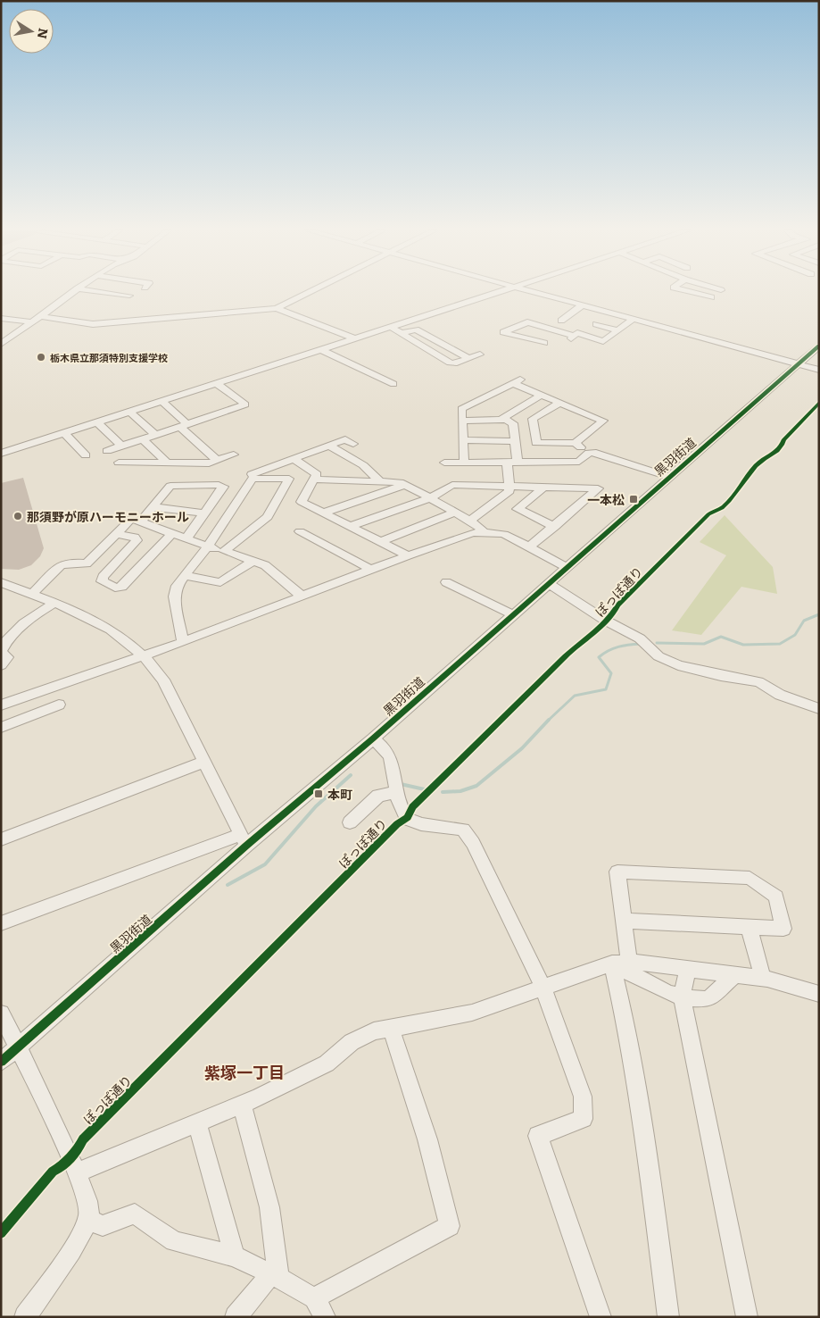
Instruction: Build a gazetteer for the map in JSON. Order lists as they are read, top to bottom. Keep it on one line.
{"streets":{"street":["黒羽街道"],"cycle path":["ぽっぽ通り"]},"districts":["紫塚一丁目"],"places":{"other":["栃木県立那須特別支援学校","那須野が原ハーモニーホール"],"transit":["一本松","本町"]},"north":"right"}
